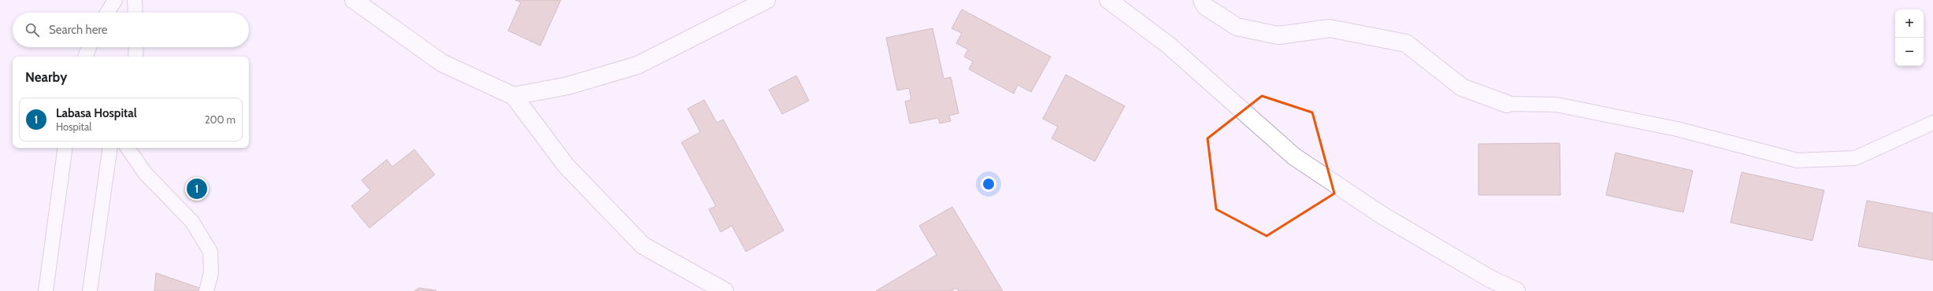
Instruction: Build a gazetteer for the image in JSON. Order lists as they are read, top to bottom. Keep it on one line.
{"page":{"map_buttons":["+","−"],"search":"Search here","heading":"Nearby","list":[{"mark":"1","name":"Labasa Hospital","note":"Hospital","value":"200 m"}],"pins":"1"}}
